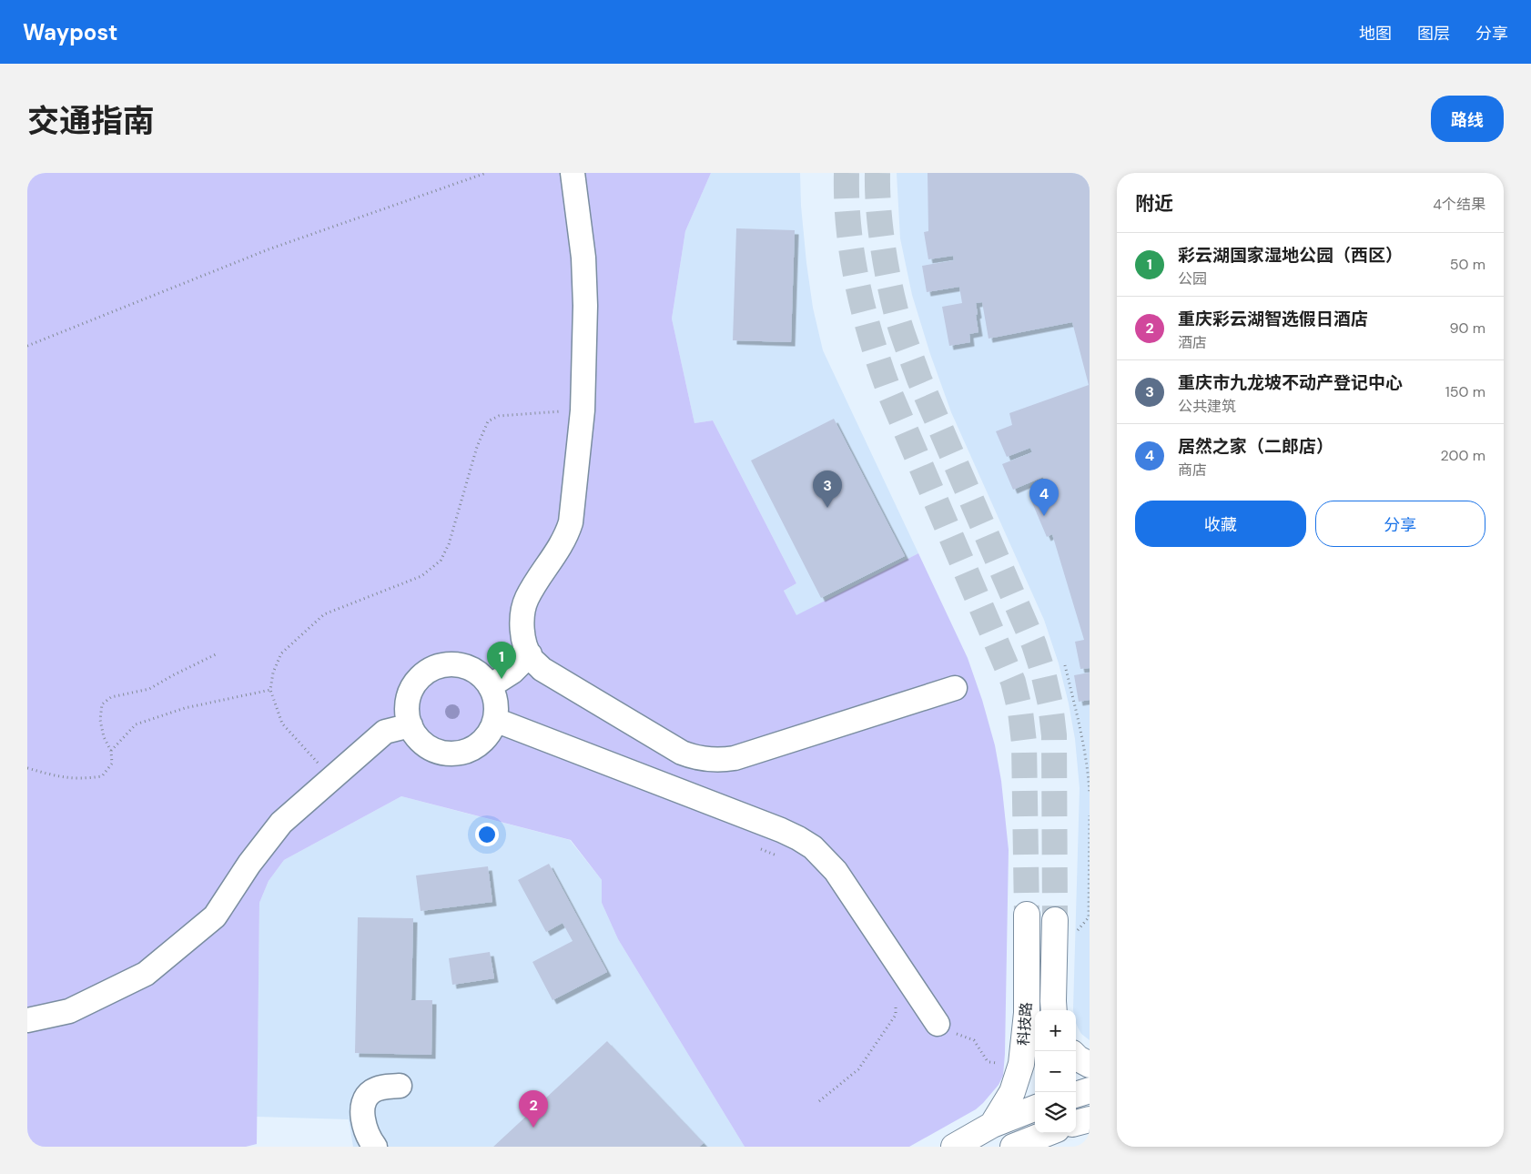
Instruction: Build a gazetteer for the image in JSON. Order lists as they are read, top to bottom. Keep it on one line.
{"streets":{"main road":["科技路"]},"page":{"header":"Waypost","nav":["地图","图层","分享"],"title":"交通指南","buttons":["路线",["收藏","分享"]],"heading":["附近","4个结果"],"list":[{"mark":"1","name":"彩云湖国家湿地公园（西区）","note":"公园","value":"50 m"},{"mark":"2","name":"重庆彩云湖智选假日酒店","note":"酒店","value":"90 m"},{"mark":"3","name":"重庆市九龙坡不动产登记中心","note":"公共建筑","value":"150 m"},{"mark":"4","name":"居然之家（二郎店）","note":"商店","value":"200 m"}],"pins":["3","4","1","2"],"map_buttons":["+","−"]}}
